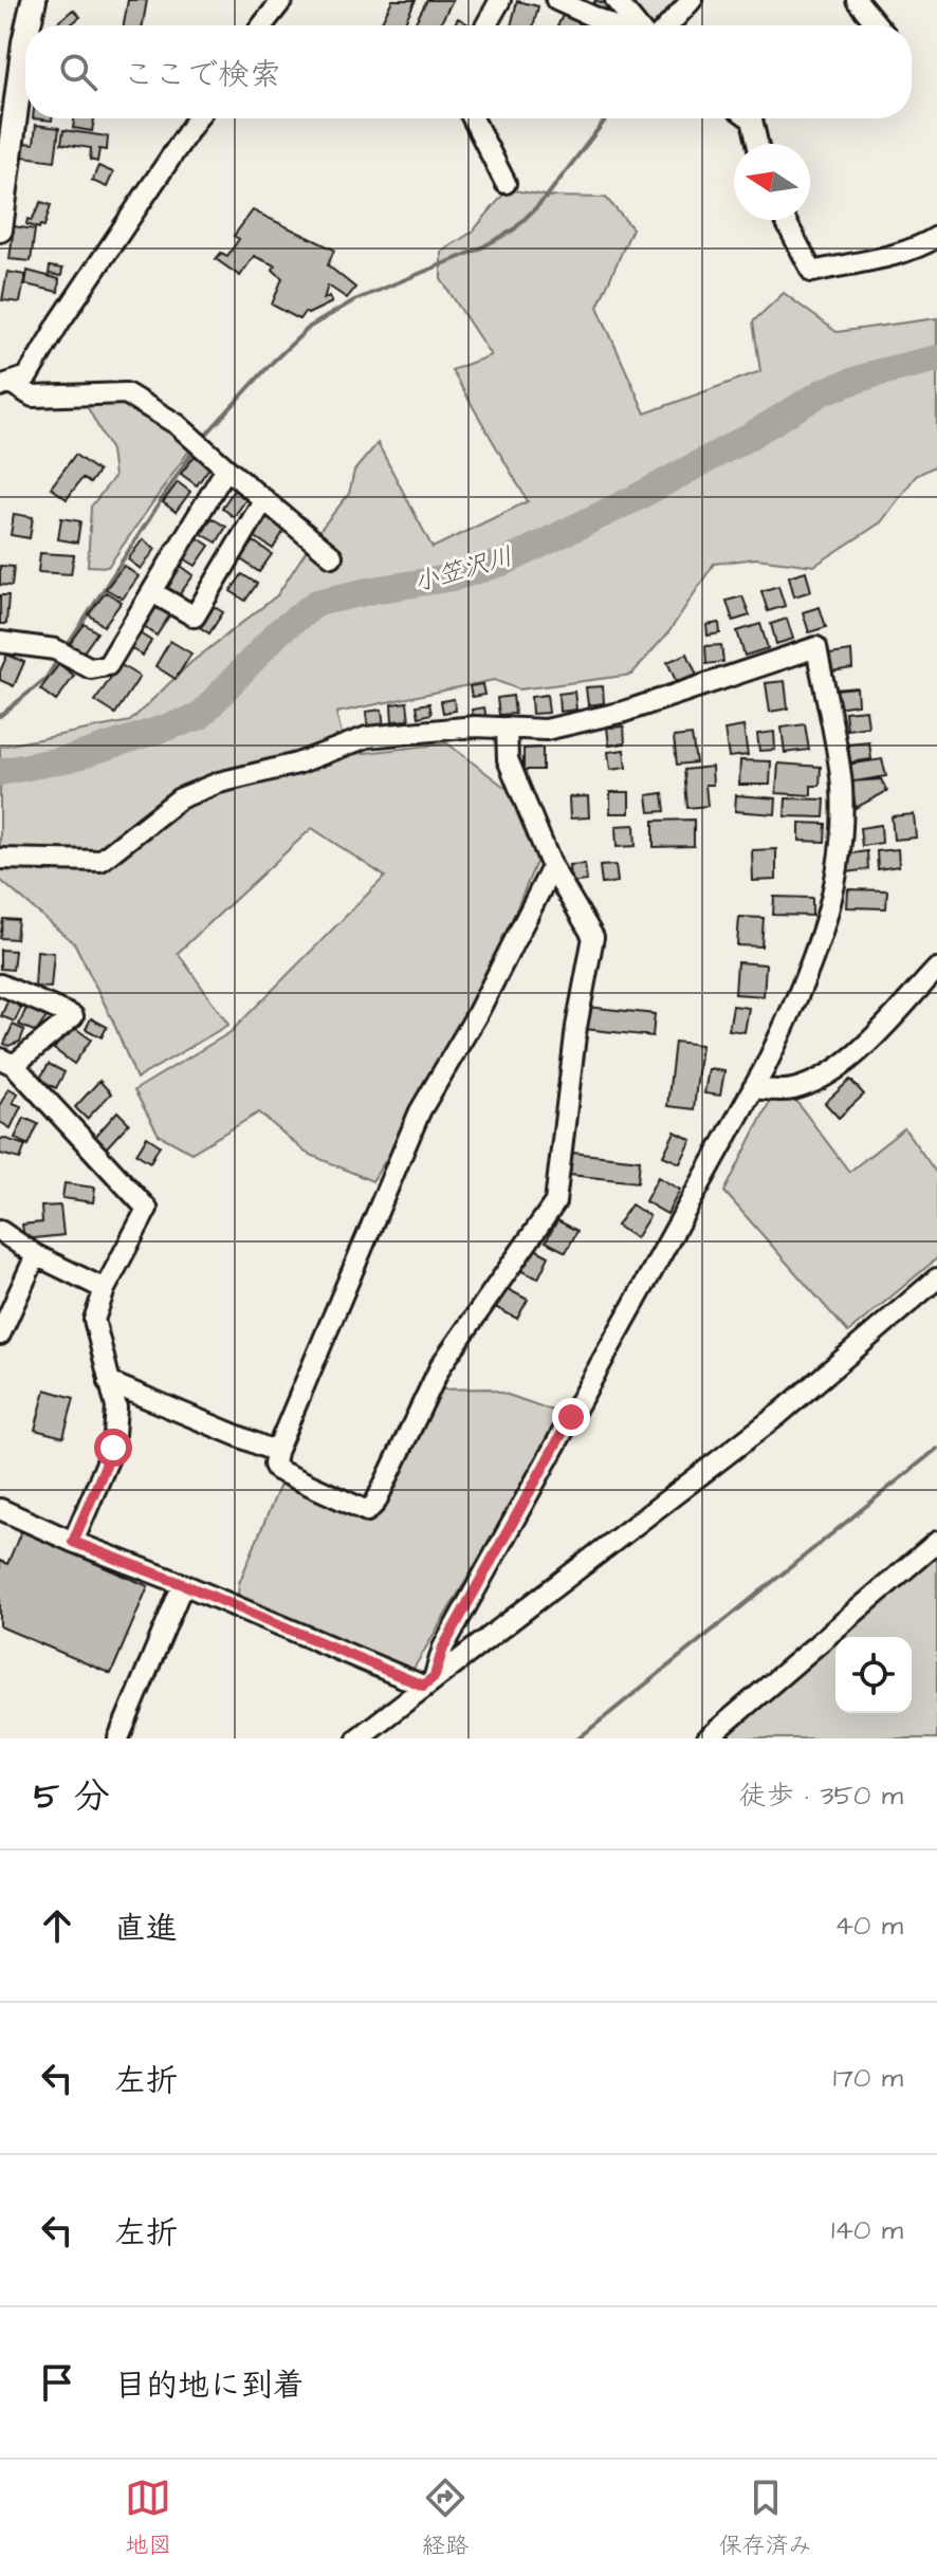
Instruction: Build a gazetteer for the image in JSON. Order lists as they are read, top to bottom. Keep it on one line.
{"water":["小笠沢川"],"north":"left","page":{"search":"ここで検索","heading":["5 分","徒歩 · 350 m"],"list":[["直進","40 m"],["左折","170 m"],["左折","140 m"],"目的地に到着"],"nav":["地図","経路","保存済み"]}}
